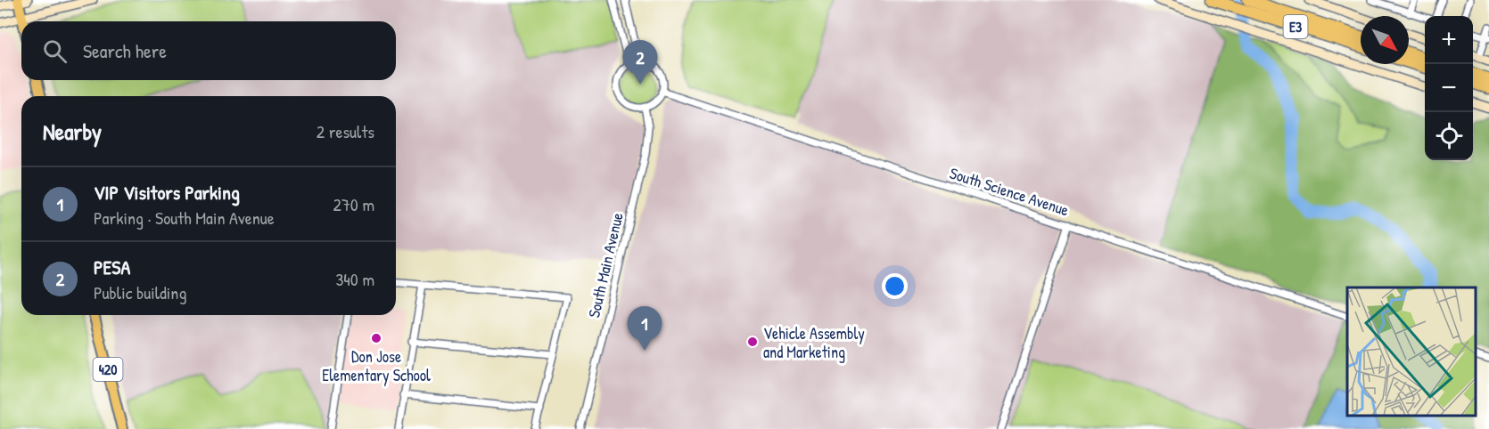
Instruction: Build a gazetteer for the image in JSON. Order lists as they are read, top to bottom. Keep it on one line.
{"streets":{"highway":["E3"],"main road":["420"],"street":["South Science Avenue","South Main Avenue"]},"crossings":[["South Science Avenue","South Main Avenue"]],"places":["Don Jose Elementary School","Vehicle Assembly and Marketing"],"north":"bottom right","page":{"map_buttons":["+","−"],"search":"Search here","pins":["2","1"],"heading":["Nearby","2 results"],"list":[{"mark":"1","name":"VIP Visitors Parking","note":"Parking · South Main Avenue","value":"270 m"},{"mark":"2","name":"PESA","note":"Public building","value":"340 m"}]}}
